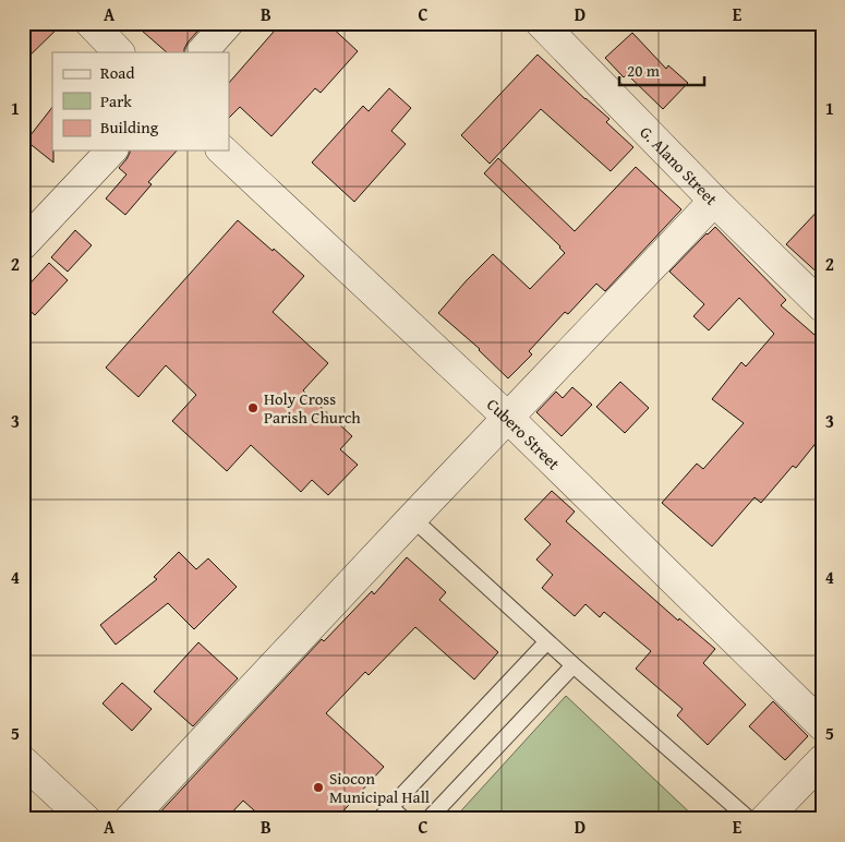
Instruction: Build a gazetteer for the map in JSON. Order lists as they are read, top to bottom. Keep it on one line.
{"streets":{"street":["G. Alano Street","Cubero Street"]},"places":["Holy Cross Parish Church","Siocon Municipal Hall"],"legend":["Road","Park","Building"],"scale_bar":"20 m","grid":{"columns":["A","B","C","D","E"],"rows":["1","2","3","4","5"]}}
